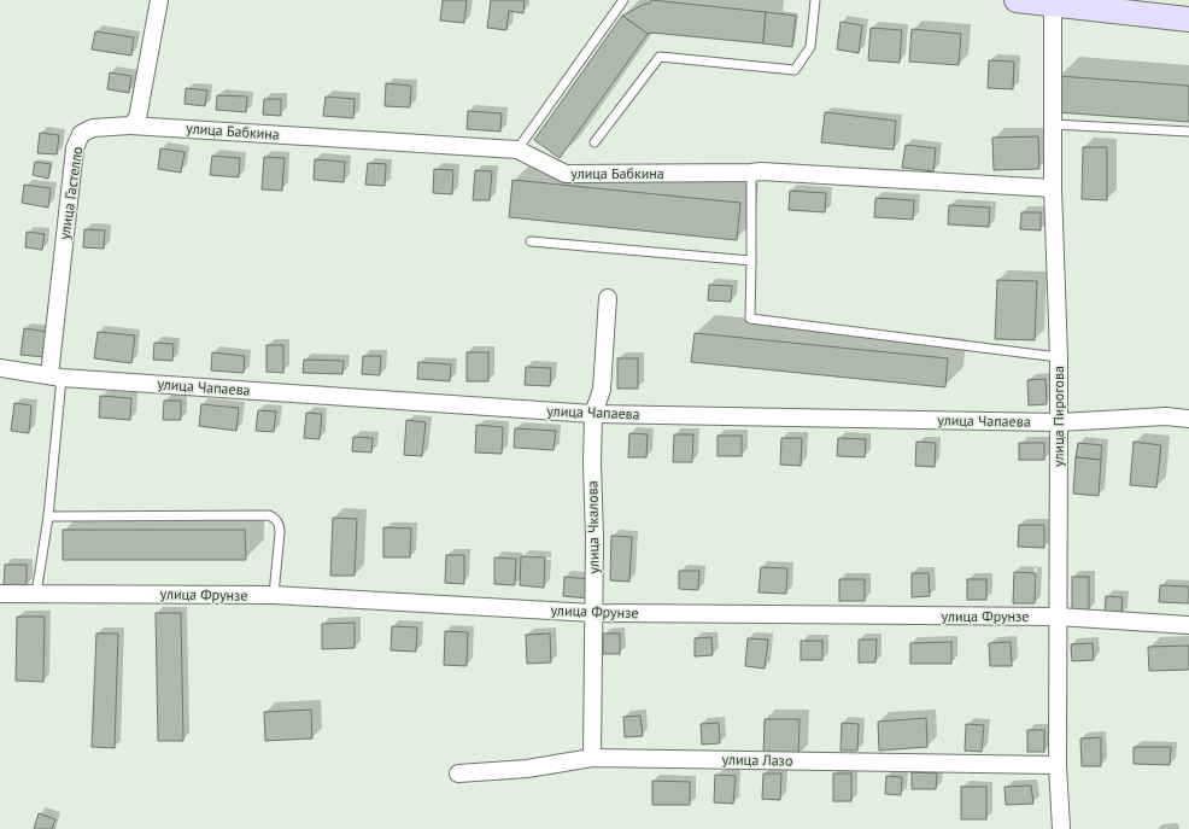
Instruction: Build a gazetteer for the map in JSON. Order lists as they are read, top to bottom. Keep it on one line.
{"streets":{"street":["улица Бабкина","улица Гастелло","улица Чапаева","улица Пирогова","улица Чкалова","улица Фрунзе","улица Лазо"]},"crossings":[["улица Бабкина","улица Гастелло"],["улица Бабкина","улица Пирогова"],["улица Гастелло","улица Чапаева"],["улица Чапаева","улица Пирогова"],["улица Чапаева","улица Чкалова"],["улица Пирогова","улица Фрунзе"],["улица Пирогова","улица Лазо"],["улица Чкалова","улица Фрунзе"],["улица Чкалова","улица Лазо"]]}
